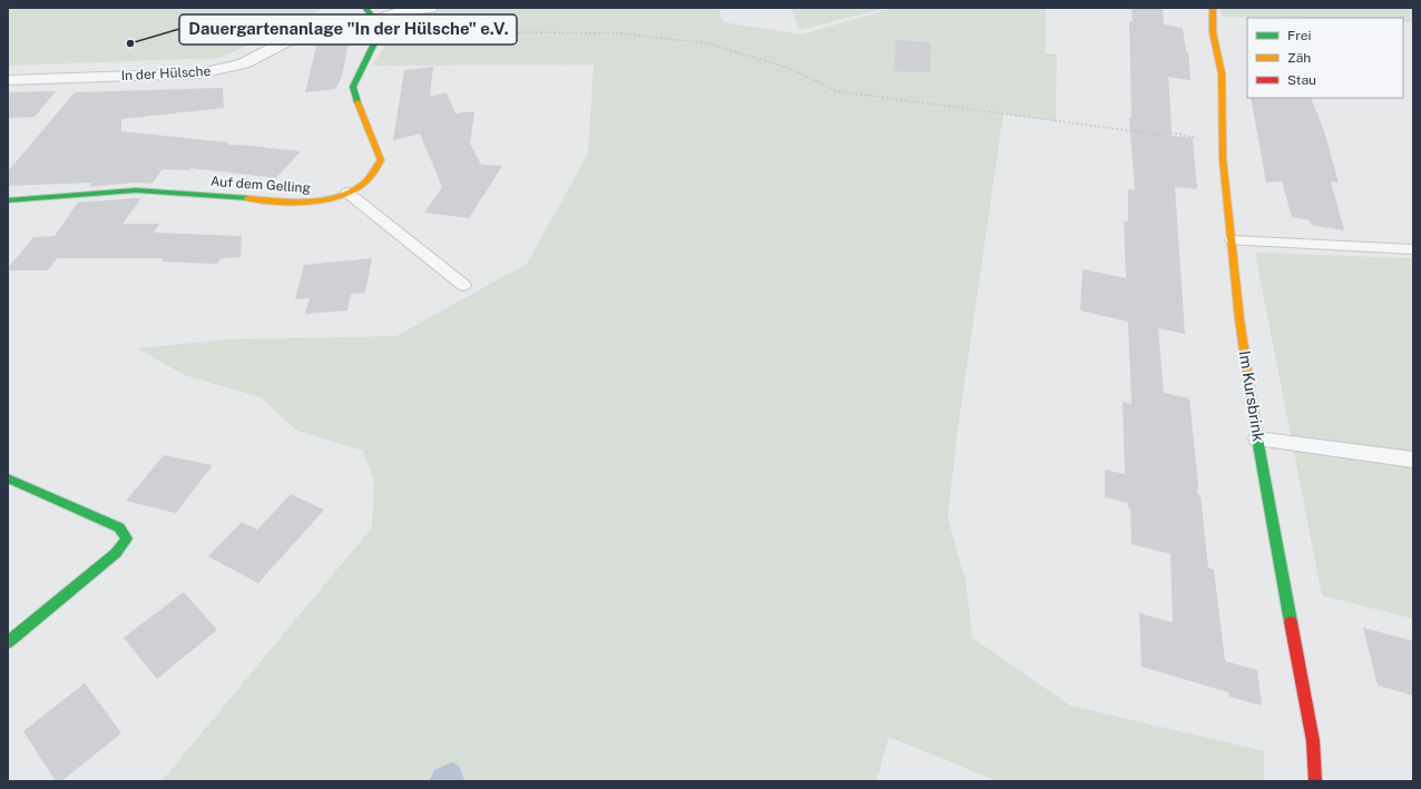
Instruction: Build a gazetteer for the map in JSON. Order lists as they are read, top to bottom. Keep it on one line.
{"streets":{"street":["In der Hülsche","Auf dem Gelling","Im Kursbrink"]},"crossings":[["In der Hülsche","Auf dem Gelling"]],"places":["Dauergartenanlage \"In der Hülsche\" e.V."],"legend":["Frei","Zäh","Stau"]}
